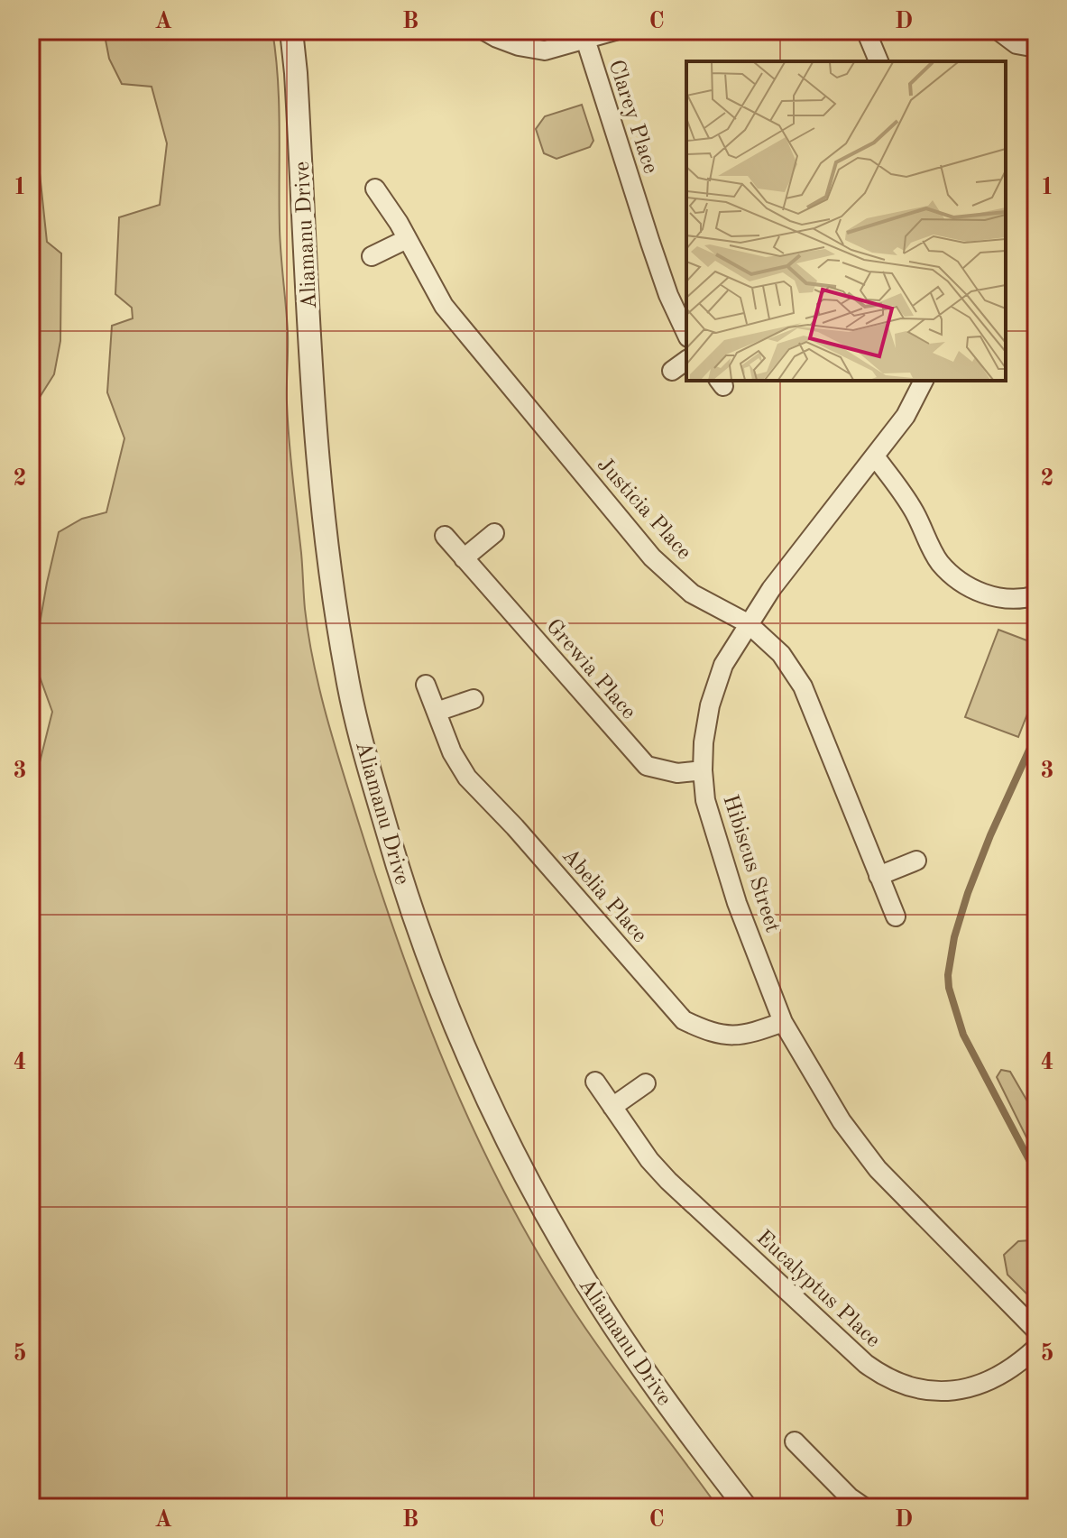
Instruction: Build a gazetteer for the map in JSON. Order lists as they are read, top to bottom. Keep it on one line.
{"streets":{"street":["Clarey Place","Aliamanu Drive","Justicia Place","Grewia Place","Hibiscus Street","Abelia Place","Eucalyptus Place"]},"crossings":[["Justicia Place","Hibiscus Street"],["Grewia Place","Hibiscus Street"],["Hibiscus Street","Abelia Place"]],"grid":{"columns":["A","B","C","D"],"rows":["1","2","3","4","5"]}}
